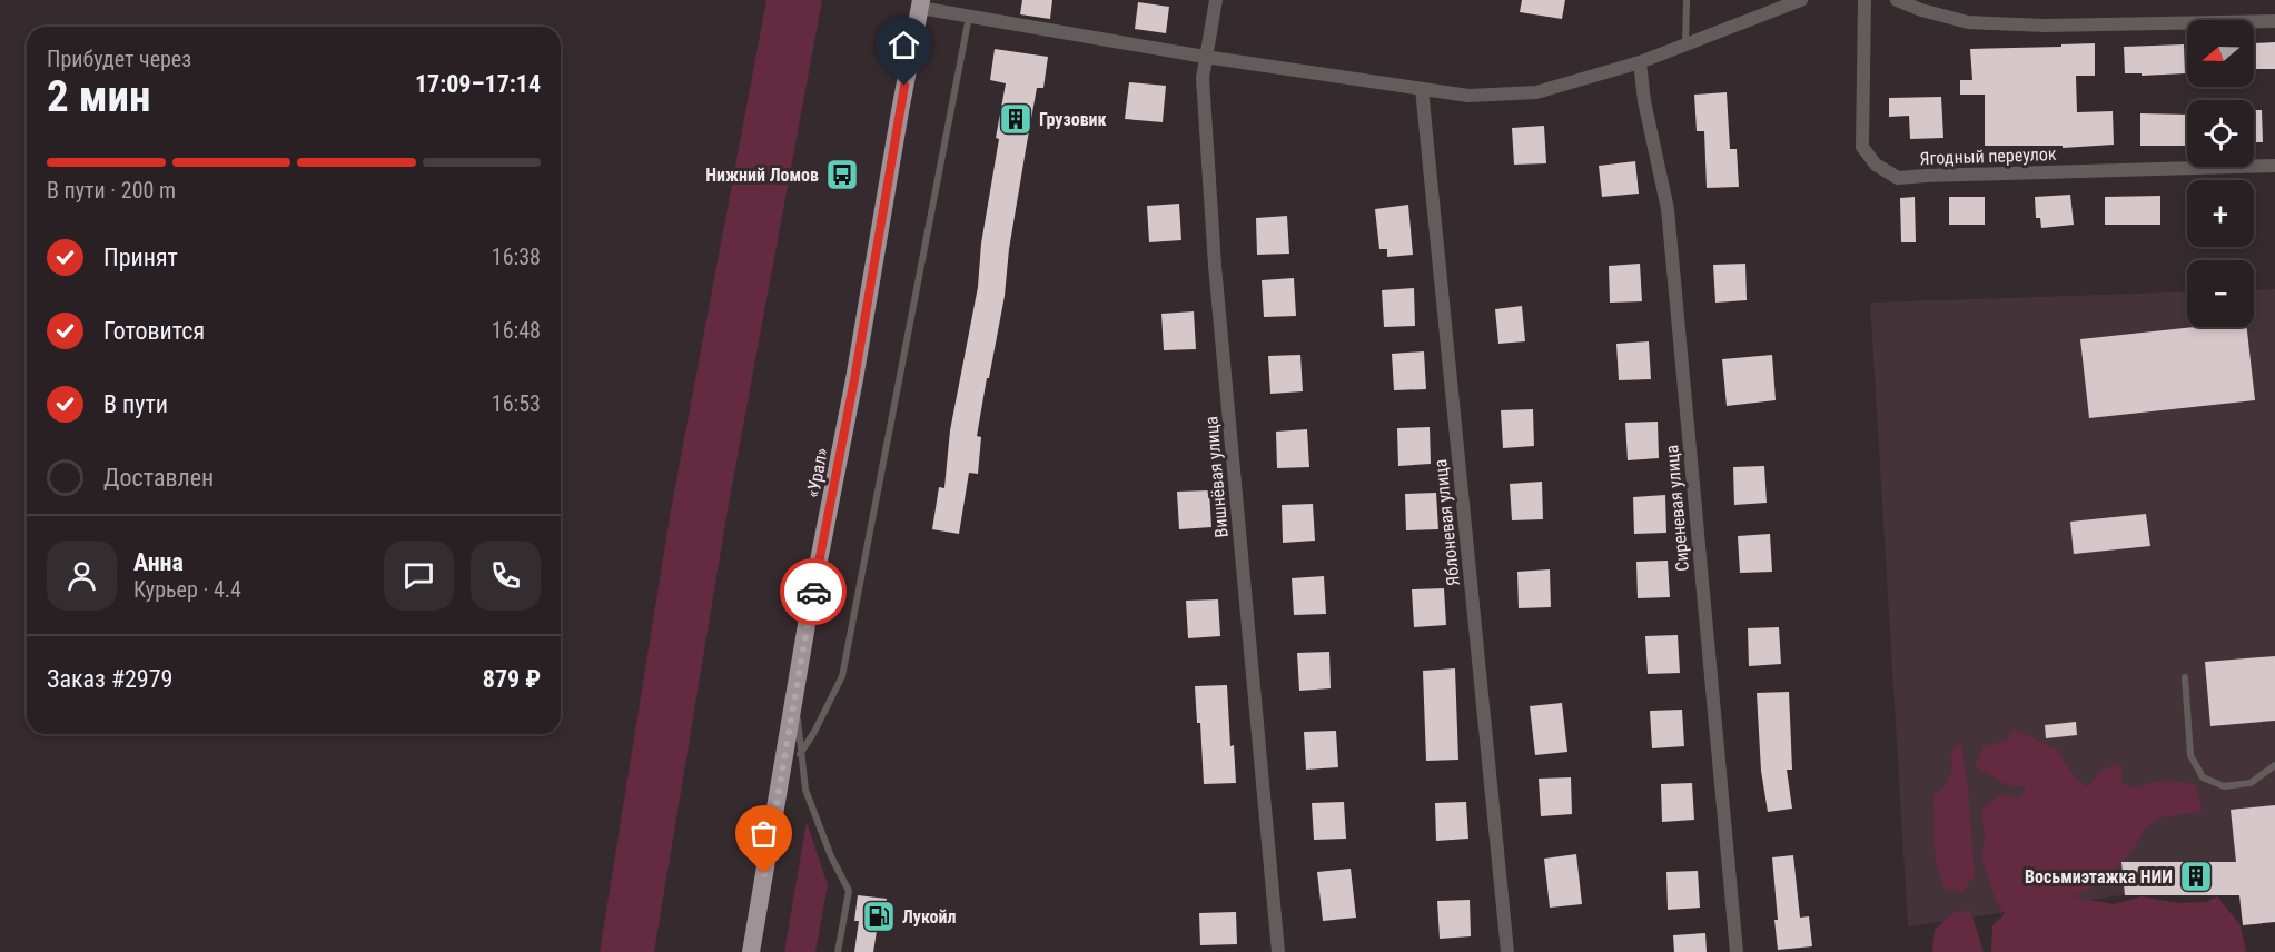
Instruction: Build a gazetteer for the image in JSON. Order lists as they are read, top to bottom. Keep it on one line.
{"streets":{"highway":["«Урал»"],"street":["Ягодный переулок","Вишнёвая улица","Сиреневая улица","Яблоневая улица"]},"places":{"building":["Грузовик","Восьмиэтажка НИИ"],"bus stop":["Нижний Ломов"],"fuel station":["Лукойл"]},"north":"left","page":{"map_buttons":["+","−"],"heading":["2 мин","Прибудет через","17:09–17:14"],"panel":["Анна","Курьер · 4.4","Заказ #2979","879 ₽"],"bar":"В пути · 200 m","list":[["Принят","16:38"],["Готовится","16:48"],["В пути","16:53"],"Доставлен"]}}
